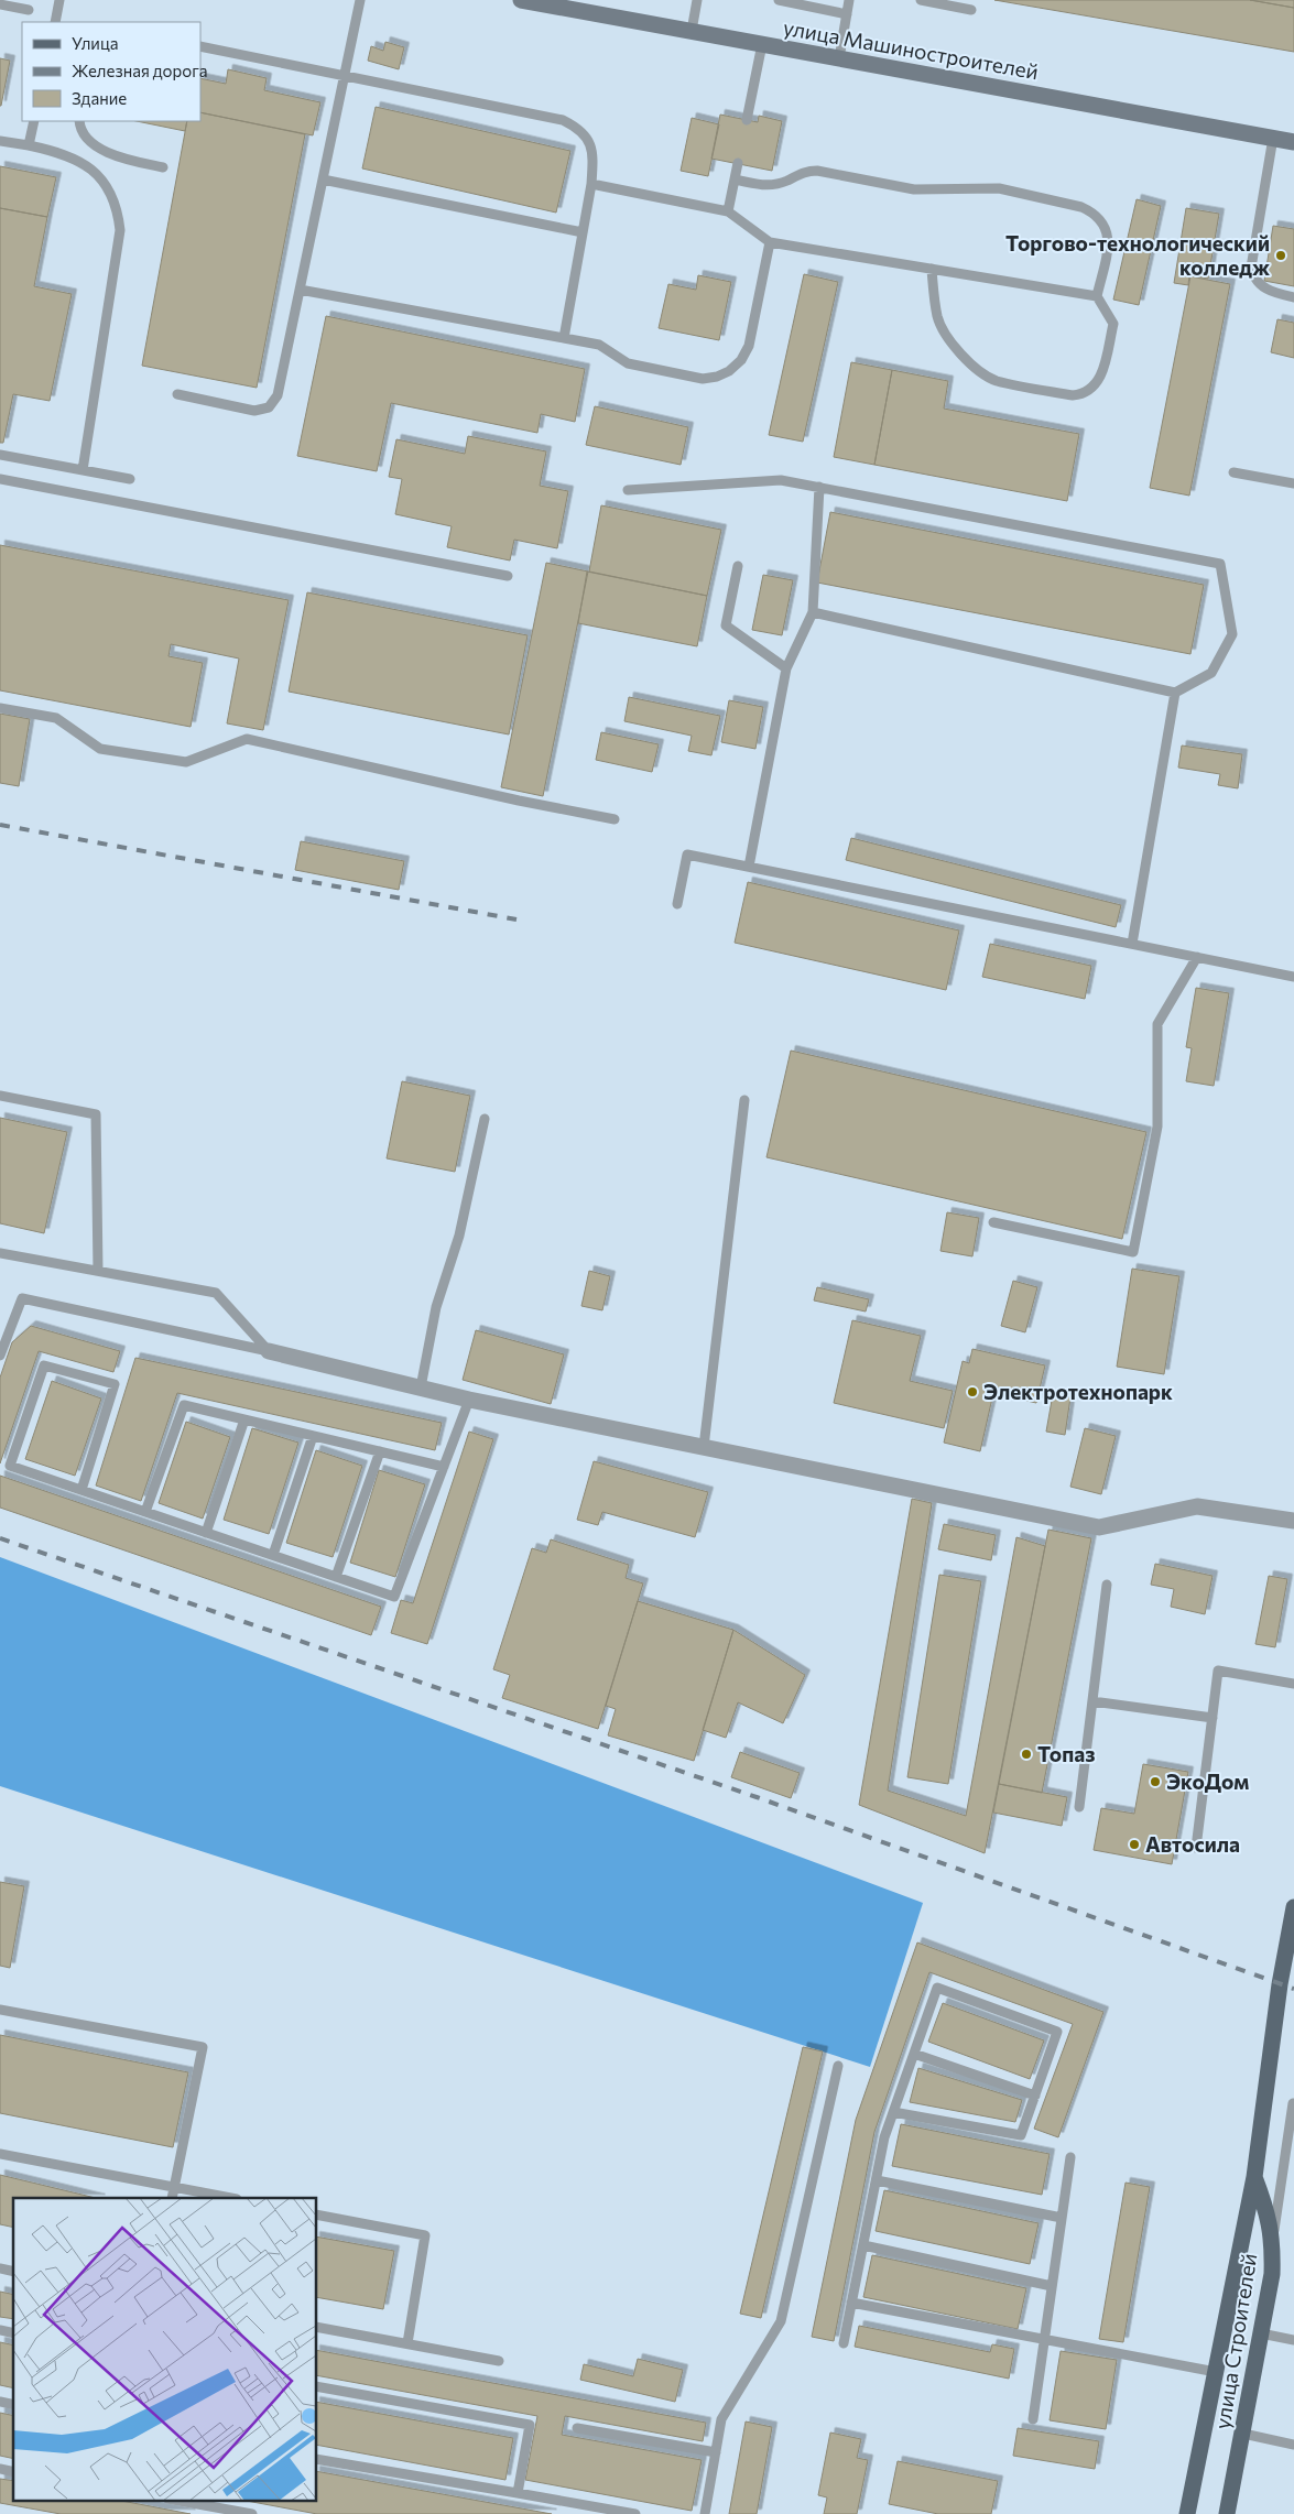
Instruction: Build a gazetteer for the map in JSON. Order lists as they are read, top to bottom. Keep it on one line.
{"streets":{"main road":["улица Машиностроителей","улица Строителей"]},"places":["Торгово-технологический колледж","Электротехнопарк","Топаз","ЭкоДом","Автосила"],"legend":["Улица","Железная дорога","Здание"]}
